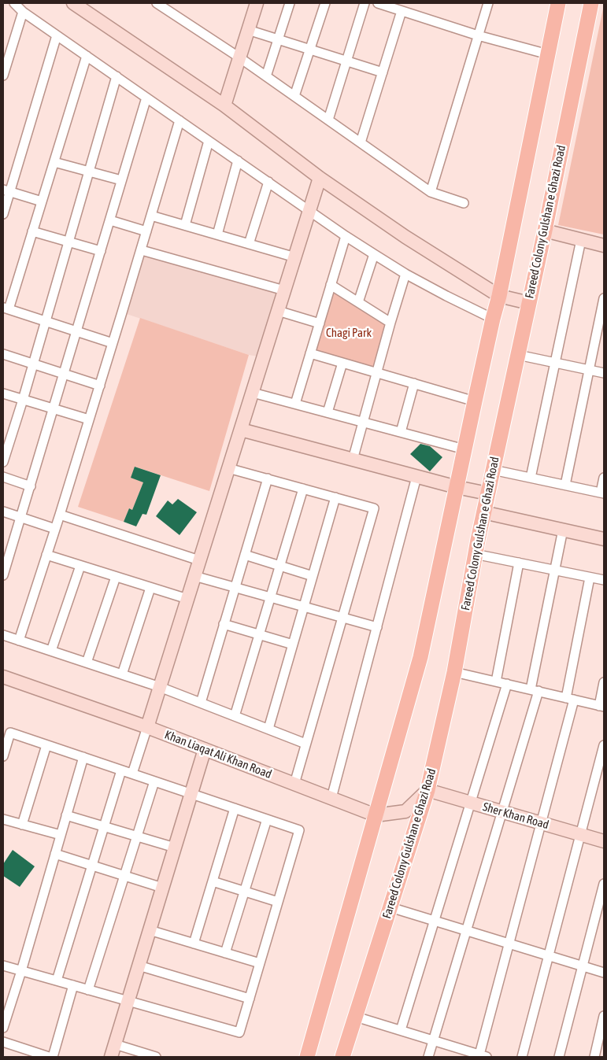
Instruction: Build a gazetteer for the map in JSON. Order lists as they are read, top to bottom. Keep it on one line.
{"streets":{"main road":["Fareed Colony Gulshan e Ghazi Road"],"street":["Khan Liaqat Ali Khan Road","Sher Khan Road"]},"crossings":[["Fareed Colony Gulshan e Ghazi Road","Khan Liaqat Ali Khan Road"],["Fareed Colony Gulshan e Ghazi Road","Sher Khan Road"],["Khan Liaqat Ali Khan Road","Sher Khan Road"]],"parks":["Chagi Park"]}
